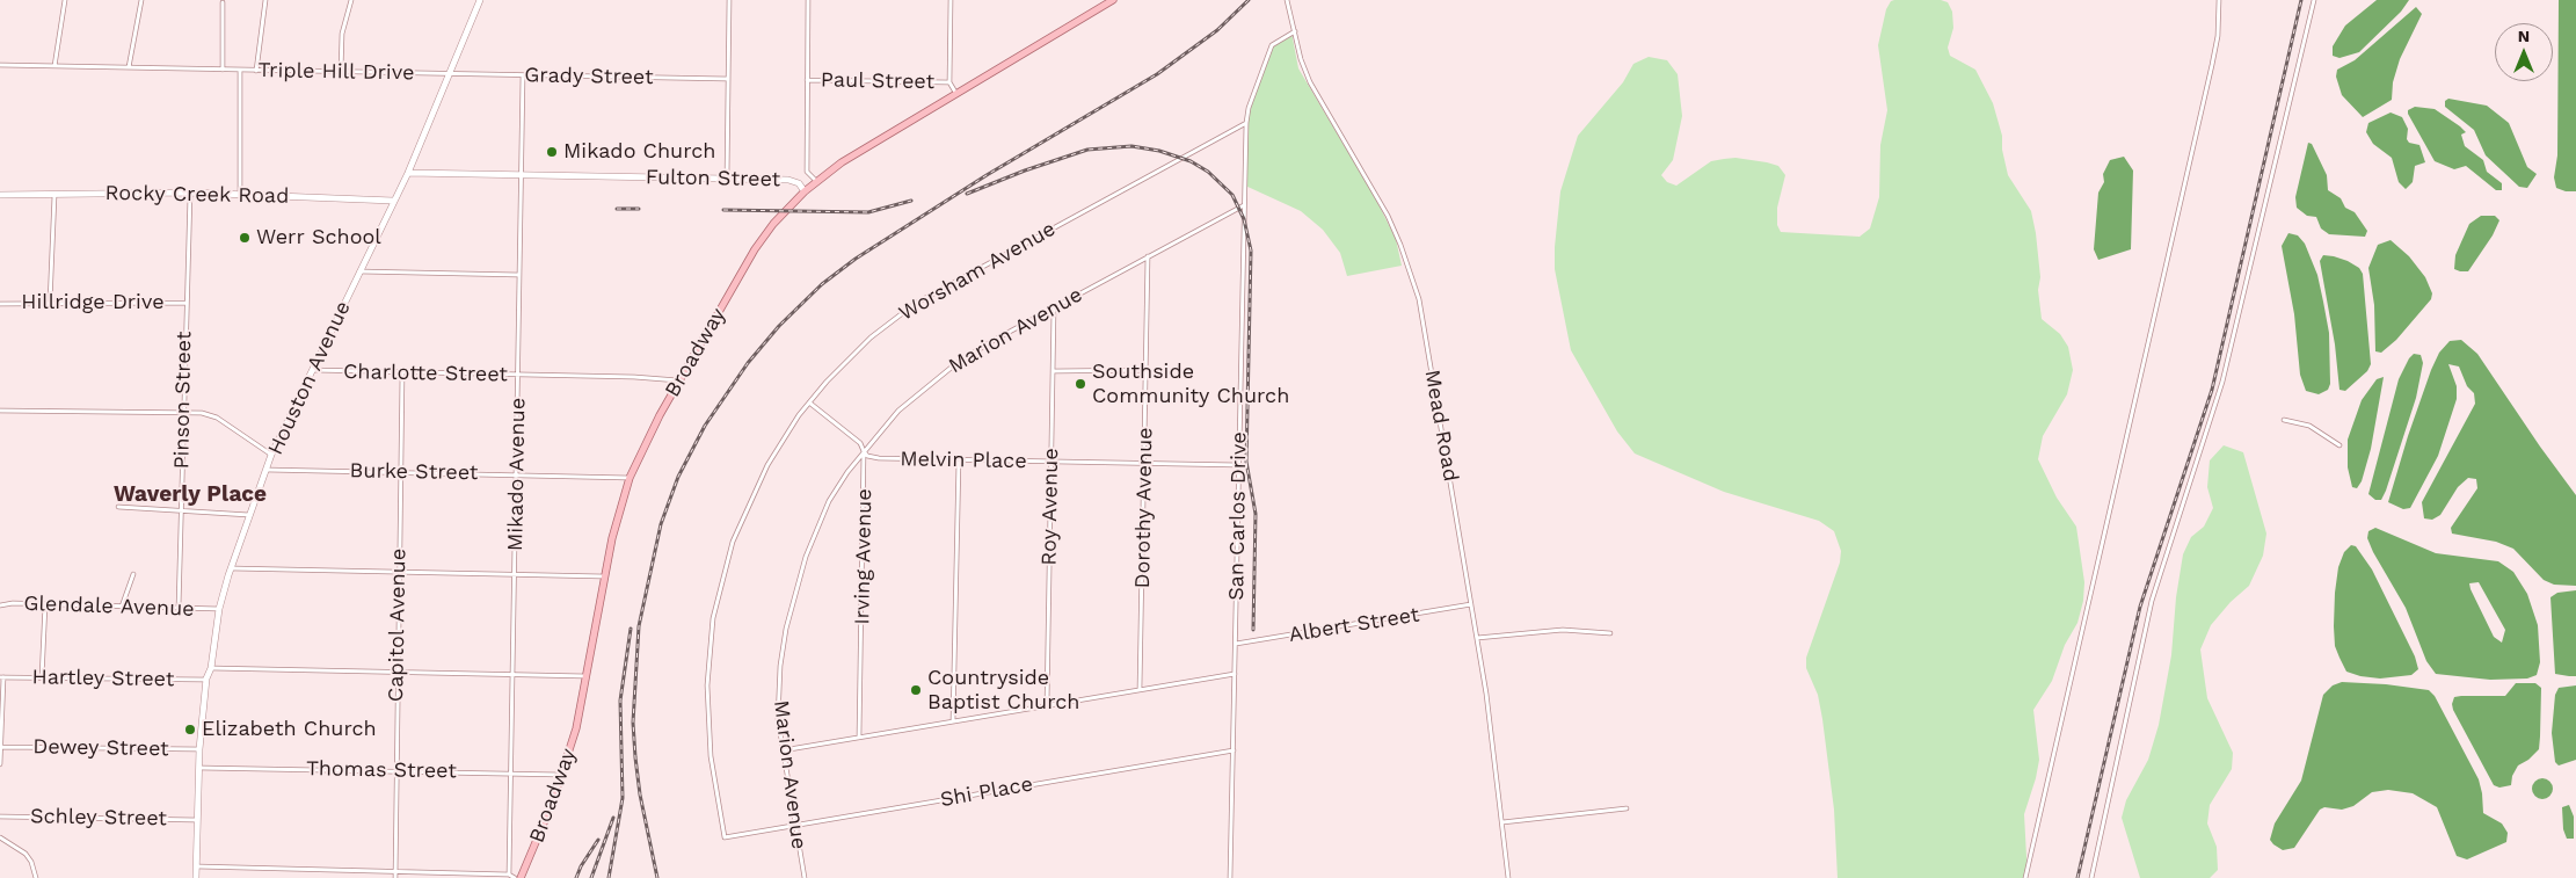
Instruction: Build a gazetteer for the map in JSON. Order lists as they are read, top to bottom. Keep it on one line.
{"streets":{"main road":["Broadway"],"street":["Triple Hill Drive","Grady Street","Paul Street","Fulton Street","Rocky Creek Road","Worsham Avenue","Hillridge Drive","Marion Avenue","Charlotte Street","Houston Avenue","Pinson Street","Mead Road","Melvin Place","Burke Street","Mikado Avenue","Roy Avenue","Dorothy Avenue","San Carlos Drive","Irving Avenue","Glendale Avenue","Capitol Avenue","Albert Street","Hartley Street","Dewey Street","Thomas Street","Shi Place","Schley Street"]},"crossings":[["Triple Hill Drive","Grady Street"],["Triple Hill Drive","Houston Avenue"],["Grady Street","Houston Avenue"],["Grady Street","Mikado Avenue"],["Fulton Street","Broadway"],["Fulton Street","Houston Avenue"],["Fulton Street","Mikado Avenue"],["Rocky Creek Road","Houston Avenue"],["Rocky Creek Road","Pinson Street"],["Worsham Avenue","San Carlos Drive"],["Worsham Avenue","Shi Place"],["Hillridge Drive","Pinson Street"],["Marion Avenue","Melvin Place"],["Marion Avenue","Roy Avenue"],["Marion Avenue","Dorothy Avenue"],["Marion Avenue","San Carlos Drive"],["Marion Avenue","Irving Avenue"],["Marion Avenue","Shi Place"],["Broadway","Charlotte Street"],["Broadway","Burke Street"],["Broadway","Thomas Street"],["Charlotte Street","Houston Avenue"],["Charlotte Street","Mikado Avenue"],["Charlotte Street","Capitol Avenue"],["Houston Avenue","Burke Street"],["Houston Avenue","Glendale Avenue"],["Houston Avenue","Hartley Street"],["Houston Avenue","Dewey Street"],["Houston Avenue","Thomas Street"],["Houston Avenue","Schley Street"],["Pinson Street","Glendale Avenue"],["Mead Road","San Carlos Drive"],["Mead Road","Albert Street"],["Melvin Place","Roy Avenue"],["Melvin Place","Dorothy Avenue"],["Melvin Place","San Carlos Drive"],["Melvin Place","Irving Avenue"],["Burke Street","Mikado Avenue"],["Burke Street","Capitol Avenue"],["Mikado Avenue","Thomas Street"],["San Carlos Drive","Albert Street"],["San Carlos Drive","Shi Place"],["Capitol Avenue","Thomas Street"]],"districts":["Waverly Place"],"places":["Mikado Church","Werr School","Southside Community Church","Countryside Baptist Church","Elizabeth Church"],"north":"top"}
